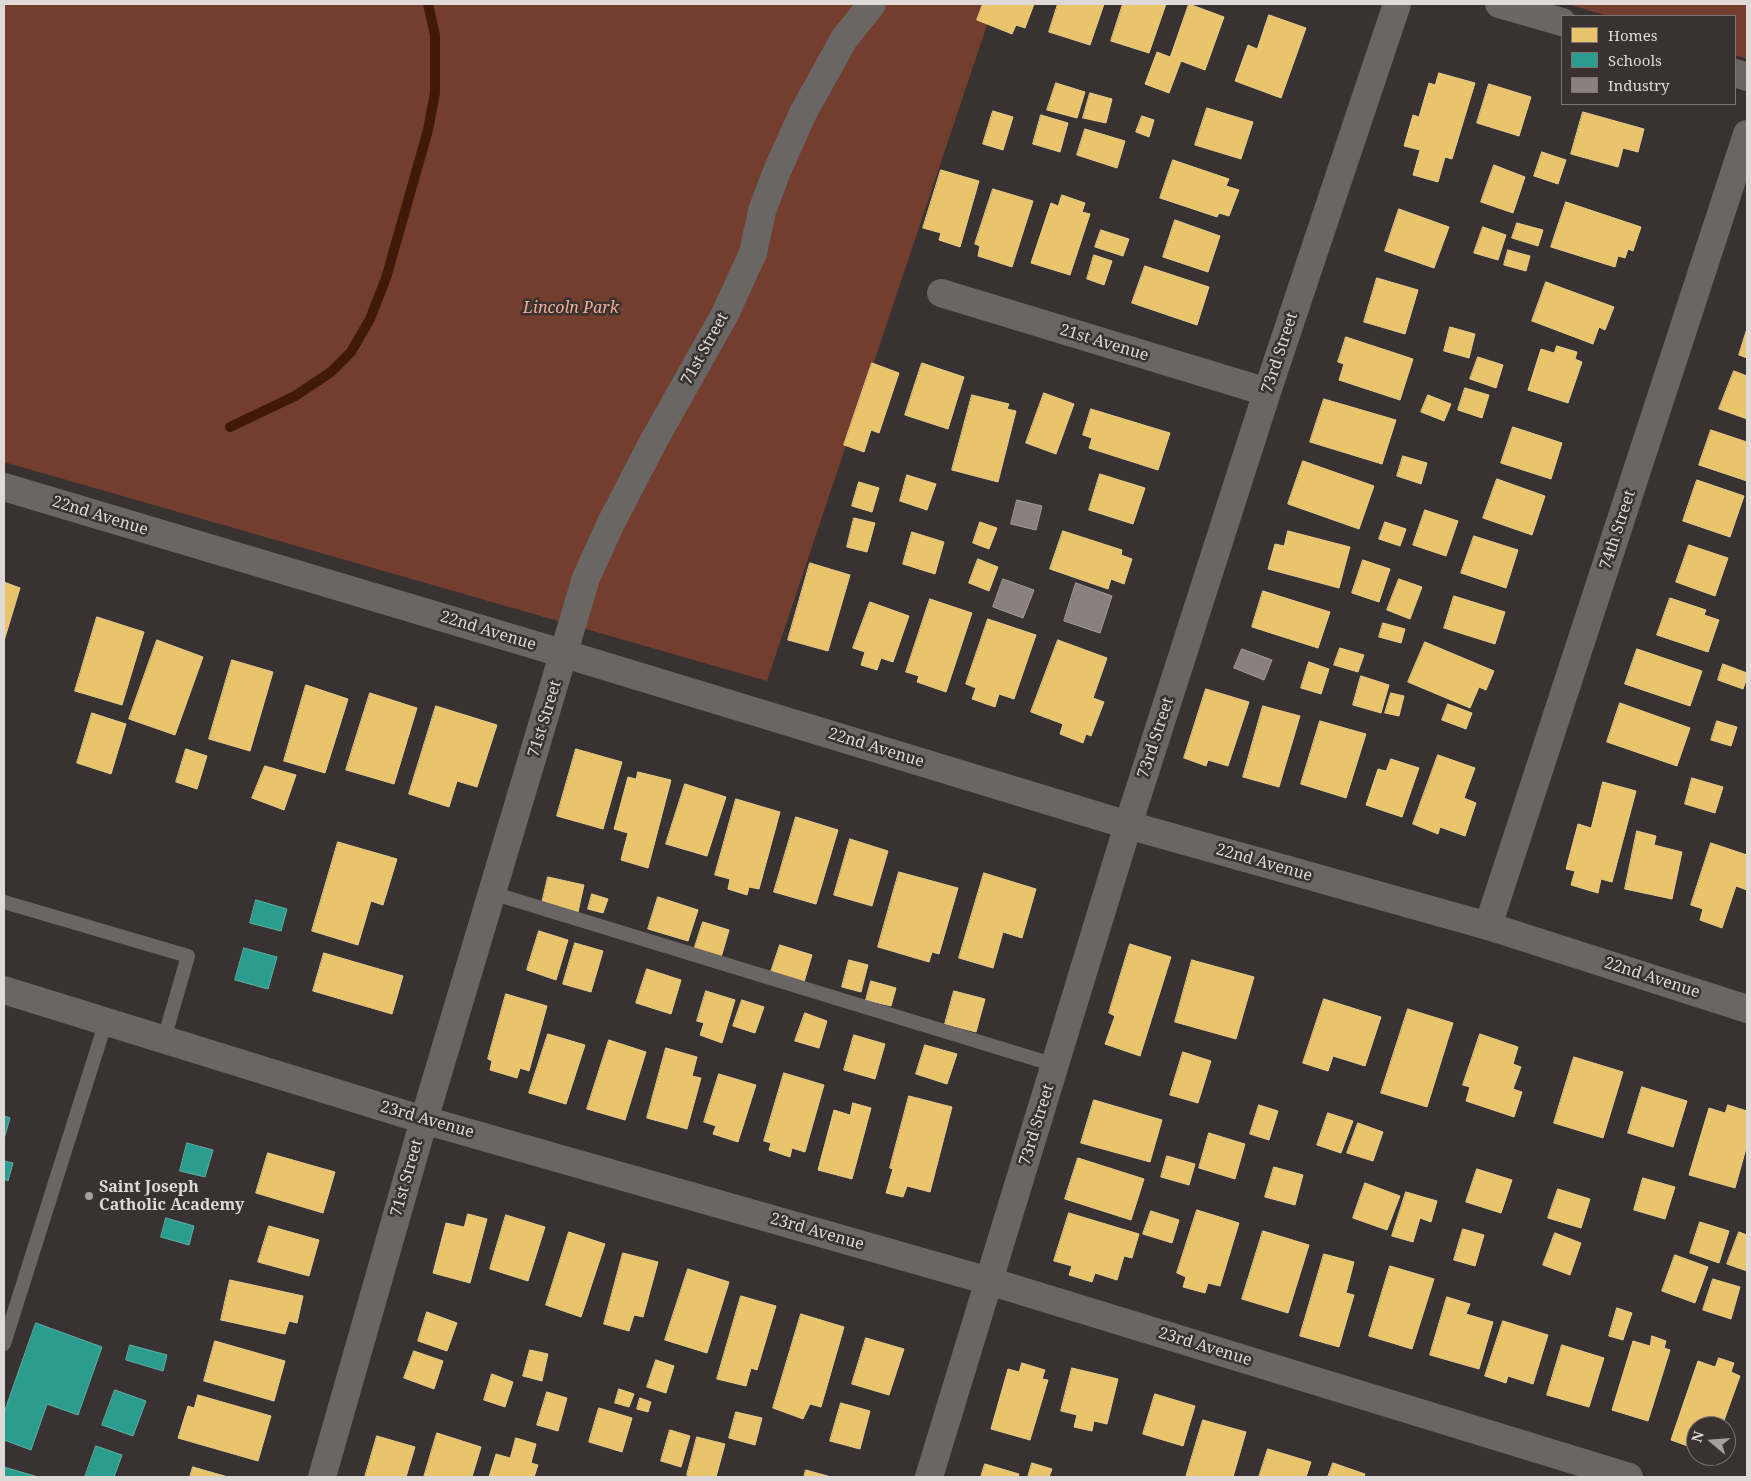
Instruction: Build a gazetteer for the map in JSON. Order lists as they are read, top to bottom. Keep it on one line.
{"streets":{"street":["21st Avenue","71st Street","73rd Street","22nd Avenue","74th Street","23rd Avenue"]},"crossings":[["21st Avenue","73rd Street"],["71st Street","22nd Avenue"],["71st Street","23rd Avenue"],["73rd Street","22nd Avenue"],["73rd Street","23rd Avenue"],["22nd Avenue","74th Street"]],"parks":["Lincoln Park"],"places":["Saint Joseph Catholic Academy"],"legend":["Homes","Schools","Industry"],"north":"left"}
